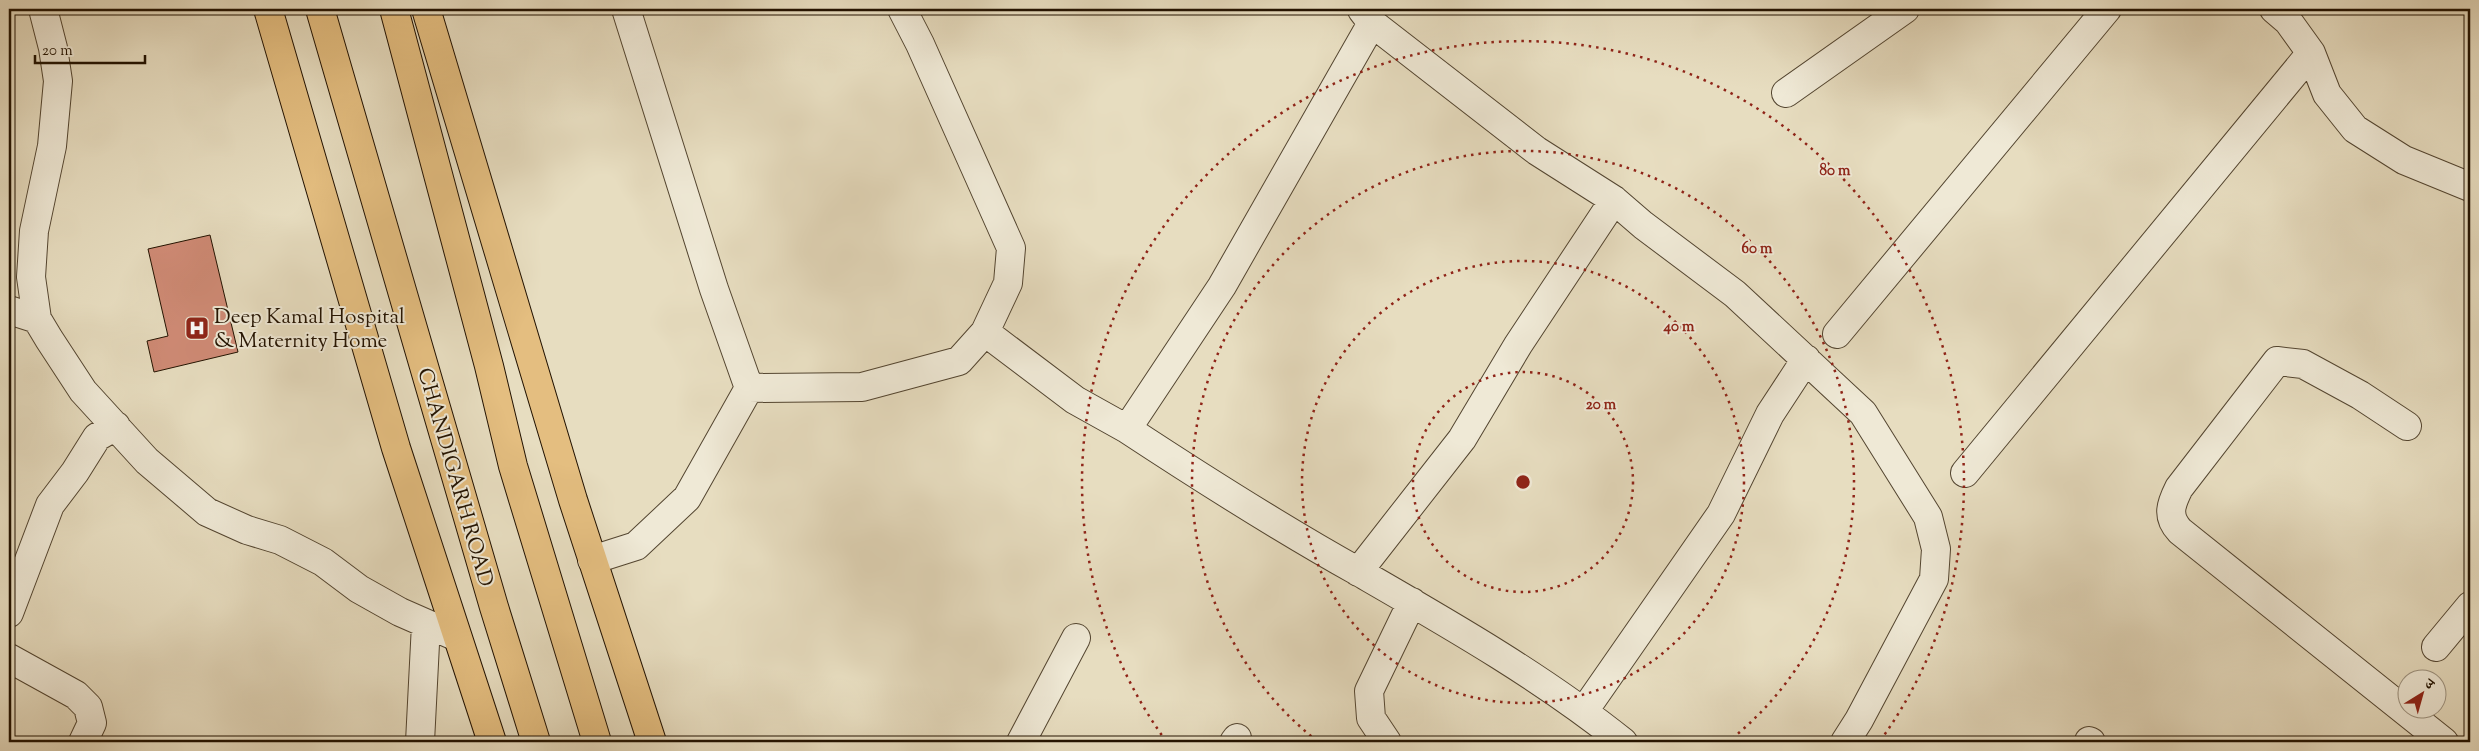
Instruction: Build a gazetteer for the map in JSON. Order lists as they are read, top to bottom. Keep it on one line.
{"streets":{"main road":["CHANDIGARH ROAD"]},"places":{"hospital":["Deep Kamal Hospital & Maternity Home"]},"scale_bar":"20 m","north":"top right","rings":["80 m","60 m","40 m","20 m"]}
